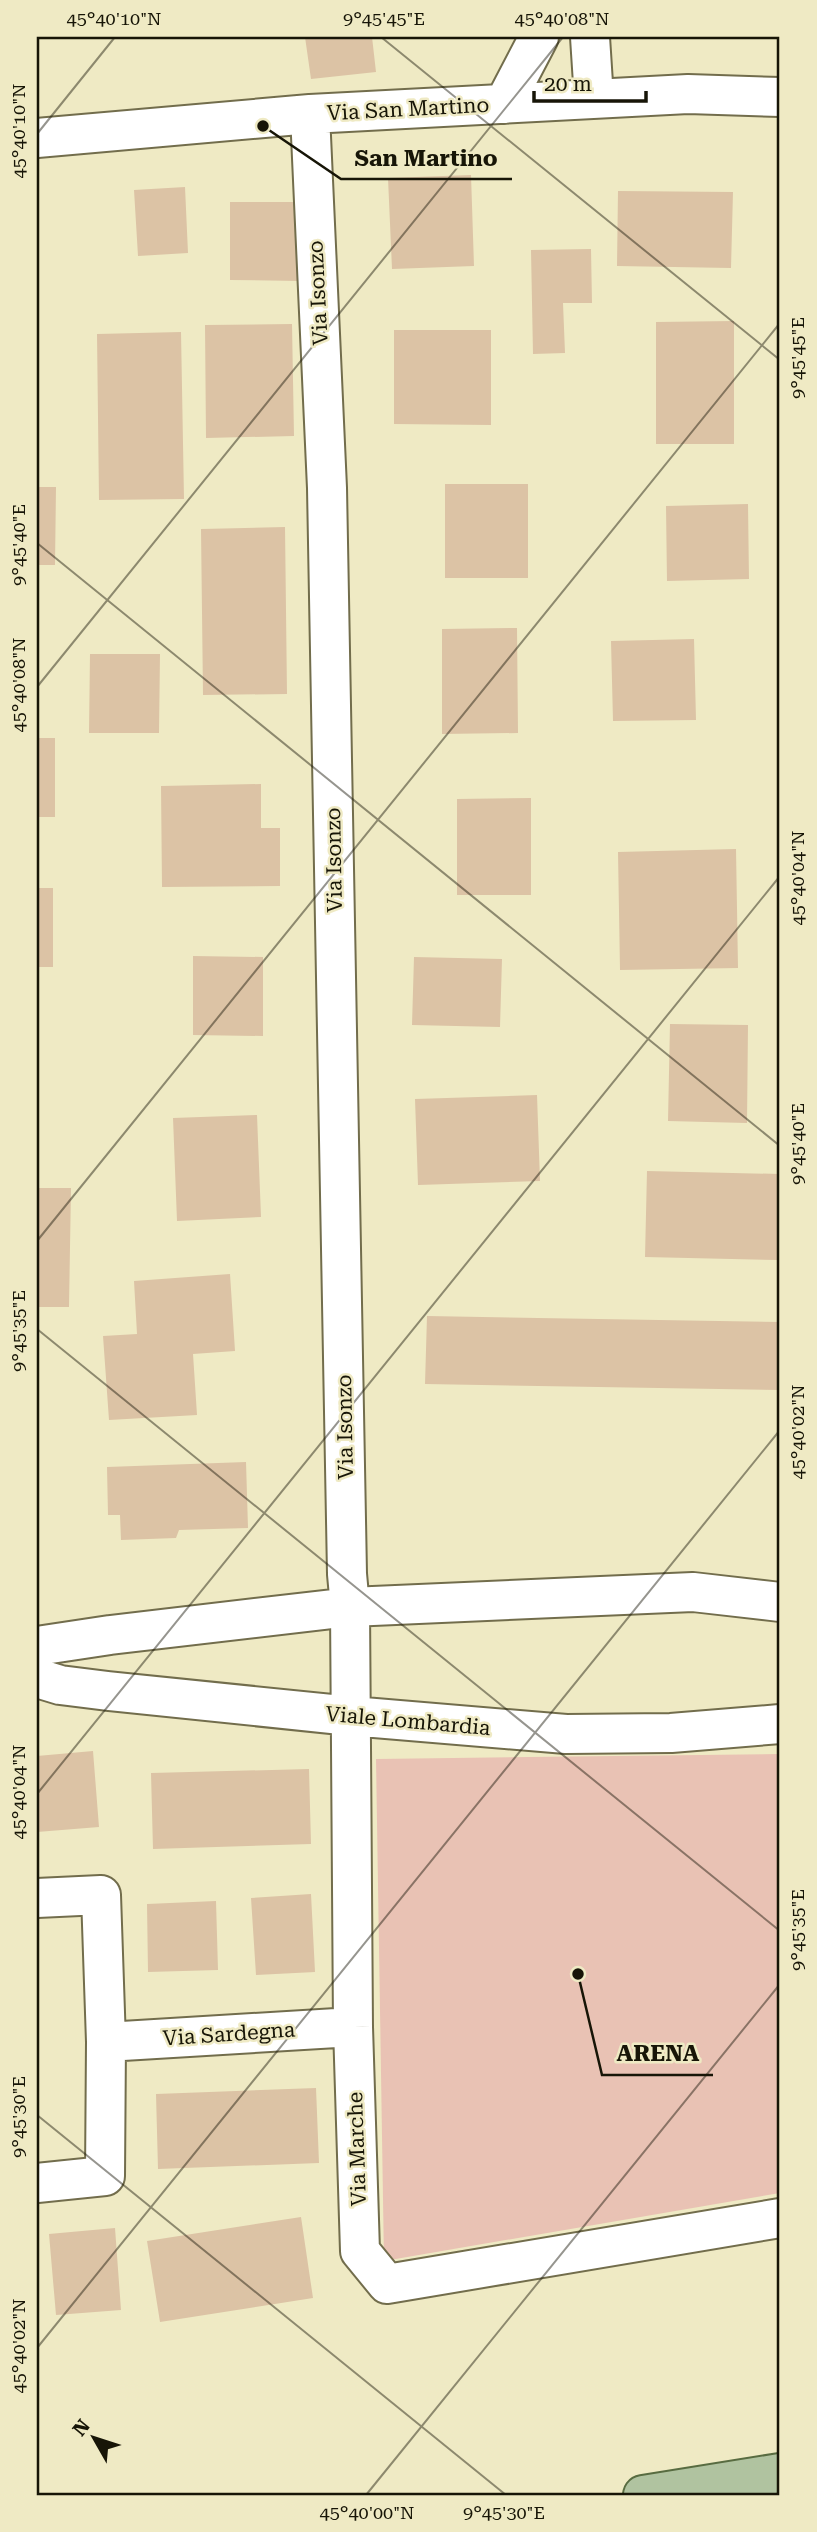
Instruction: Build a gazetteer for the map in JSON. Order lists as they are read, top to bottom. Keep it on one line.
{"streets":{"street":["Via San Martino","Via Isonzo","Viale Lombardia","Via Sardegna","Via Marche"]},"crossings":[["Via San Martino","Via Isonzo"],["Via Isonzo","Via Marche"],["Viale Lombardia","Via Marche"],["Via Sardegna","Via Marche"]],"places":["San Martino","ARENA"],"scale_bar":"20 m","north":"top left","coordinates":["45°40'10\"N","9°45'45\"E","45°40'08\"N","9°45'40\"E","45°40'04\"N","9°45'35\"E","45°40'02\"N","9°45'30\"E","45°40'00\"N"]}
